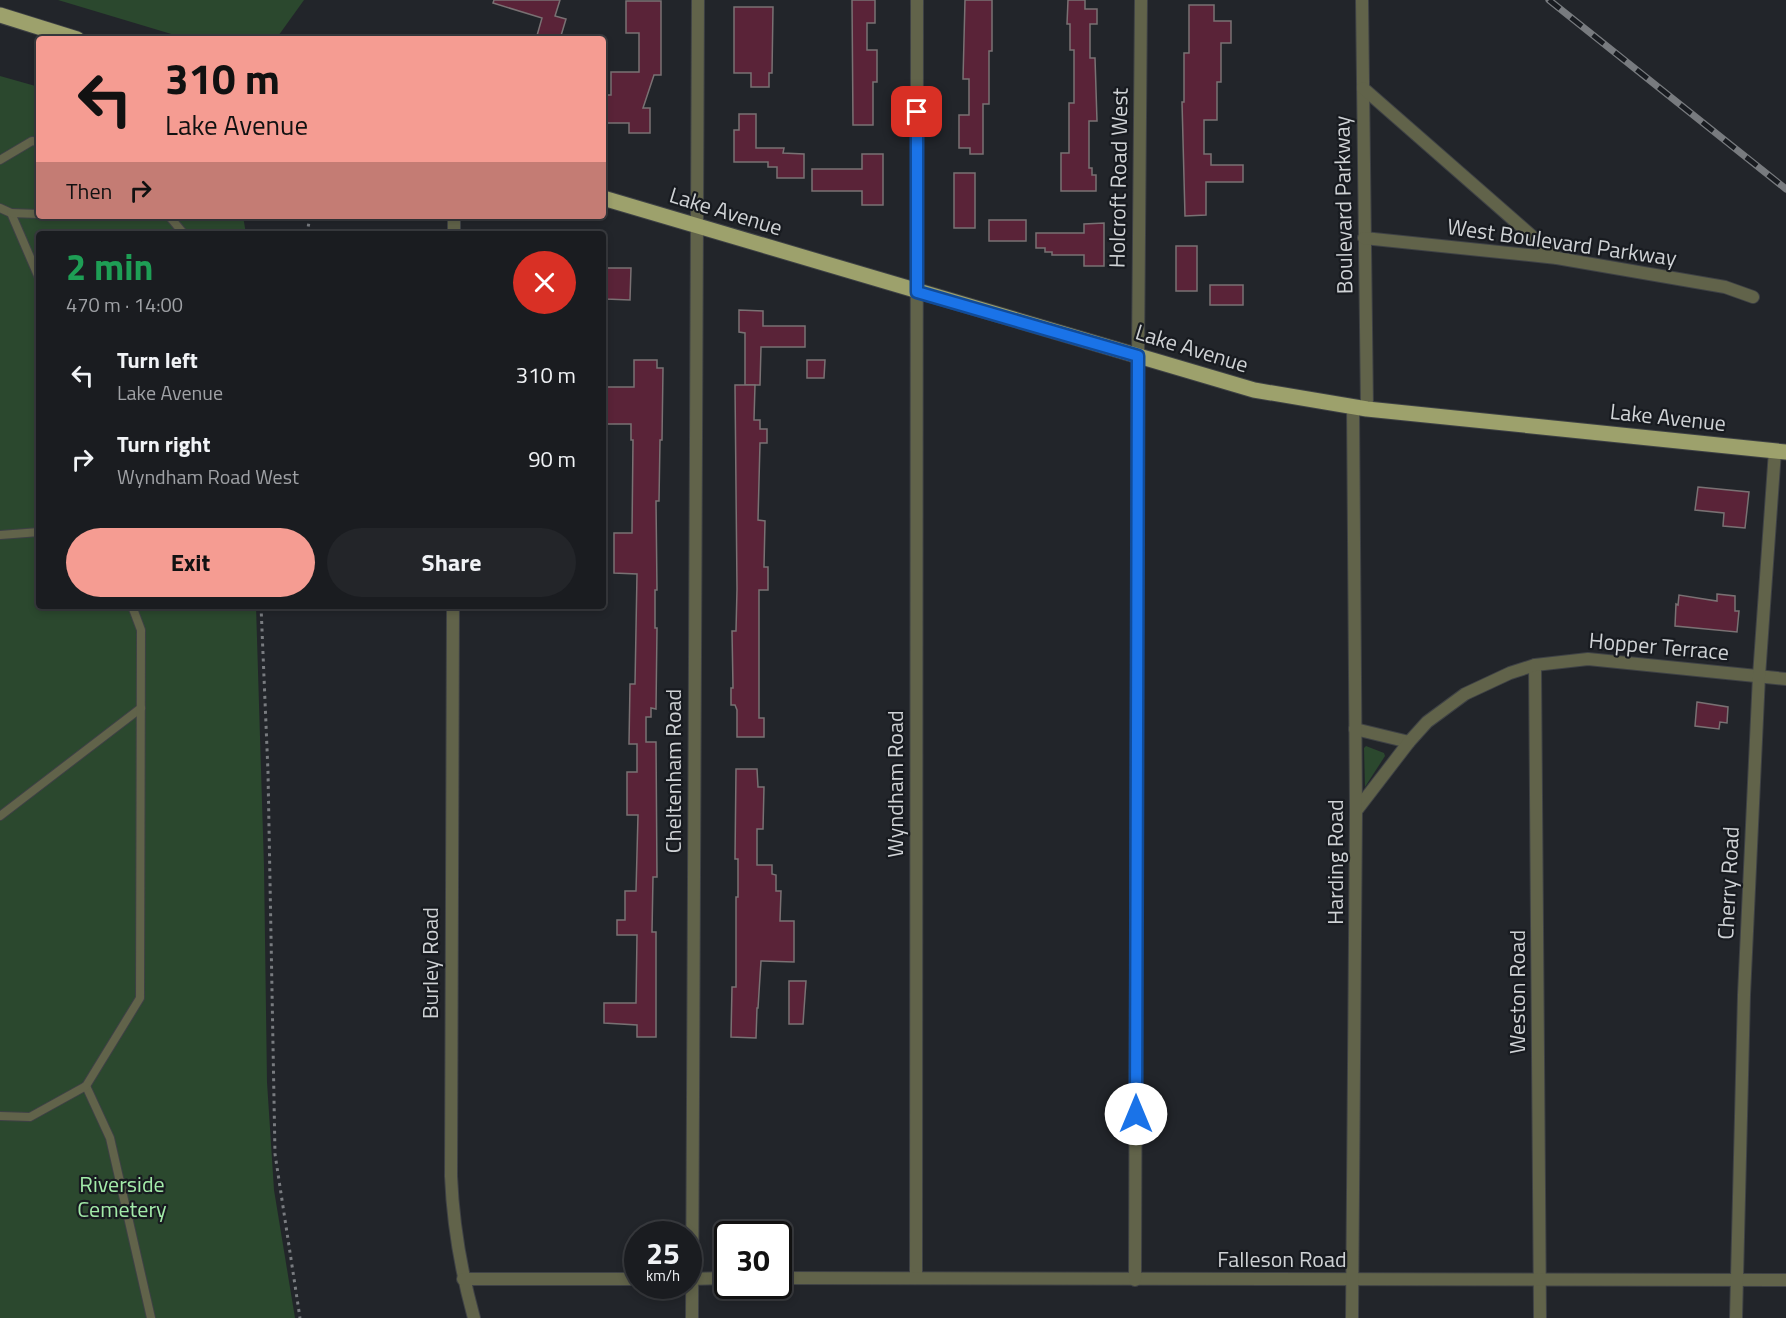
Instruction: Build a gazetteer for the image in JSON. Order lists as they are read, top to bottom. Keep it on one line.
{"streets":{"main road":["Lake Avenue"],"street":["Holcroft Road West","Boulevard Parkway","West Boulevard Parkway","Hopper Terrace","Cheltenham Road","Wyndham Road","Harding Road","Cherry Road","Burley Road","Weston Road","Falleson Road"]},"crossings":[["Holcroft Road West","Lake Avenue"],["Holcroft Road West","Falleson Road"],["Boulevard Parkway","Lake Avenue"],["Boulevard Parkway","West Boulevard Parkway"],["Boulevard Parkway","Harding Road"],["Lake Avenue","Cheltenham Road"],["Lake Avenue","Wyndham Road"],["Lake Avenue","Harding Road"],["Lake Avenue","Cherry Road"],["Hopper Terrace","Harding Road"],["Hopper Terrace","Cherry Road"],["Hopper Terrace","Weston Road"],["Wyndham Road","Falleson Road"],["Harding Road","Falleson Road"],["Cherry Road","Falleson Road"],["Weston Road","Falleson Road"]],"parks":["Riverside Cemetery"],"page":{"turn":["310 m","Lake Avenue"],"then":"Then","heading":["2 min","470 m · 14:00"],"list":[{"name":"Turn left","note":"Lake Avenue","value":"310 m"},{"name":"Turn right","note":"Wyndham Road West","value":"90 m"}],"buttons":["Exit","Share"],"speed":"25 km/h","limit":"30"}}
